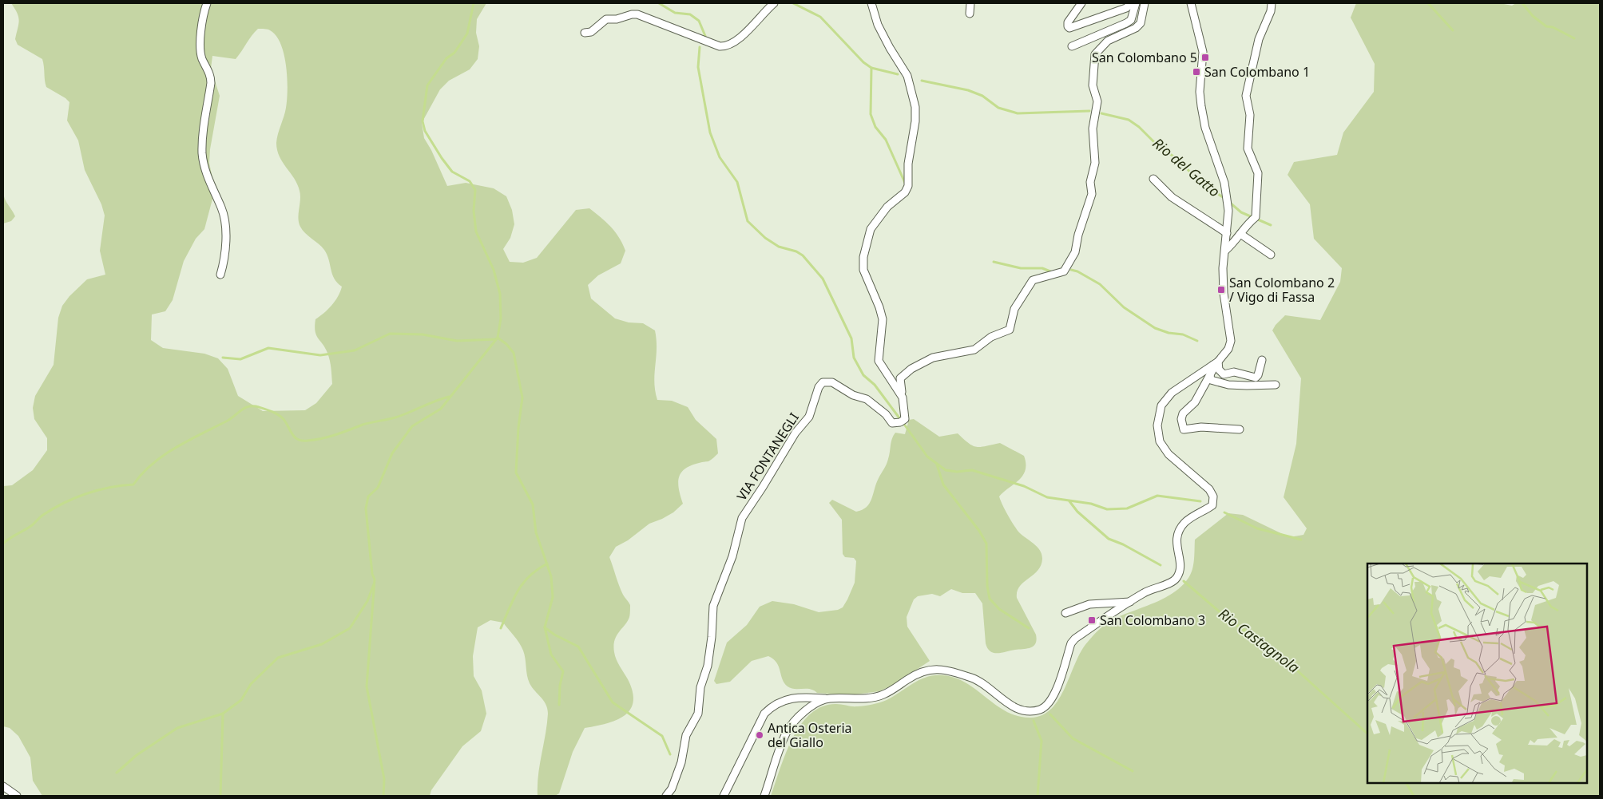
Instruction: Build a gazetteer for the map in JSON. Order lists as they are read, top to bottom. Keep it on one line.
{"streets":{"street":["VIA FONTANEGLI"]},"water":["Rio del Gatto","Rio Castagnola"],"places":{"transit":["San Colombano 5","San Colombano 1","San Colombano 2 / Vigo di Fassa","San Colombano 3"],"other":["Antica Osteria del Giallo"]}}
